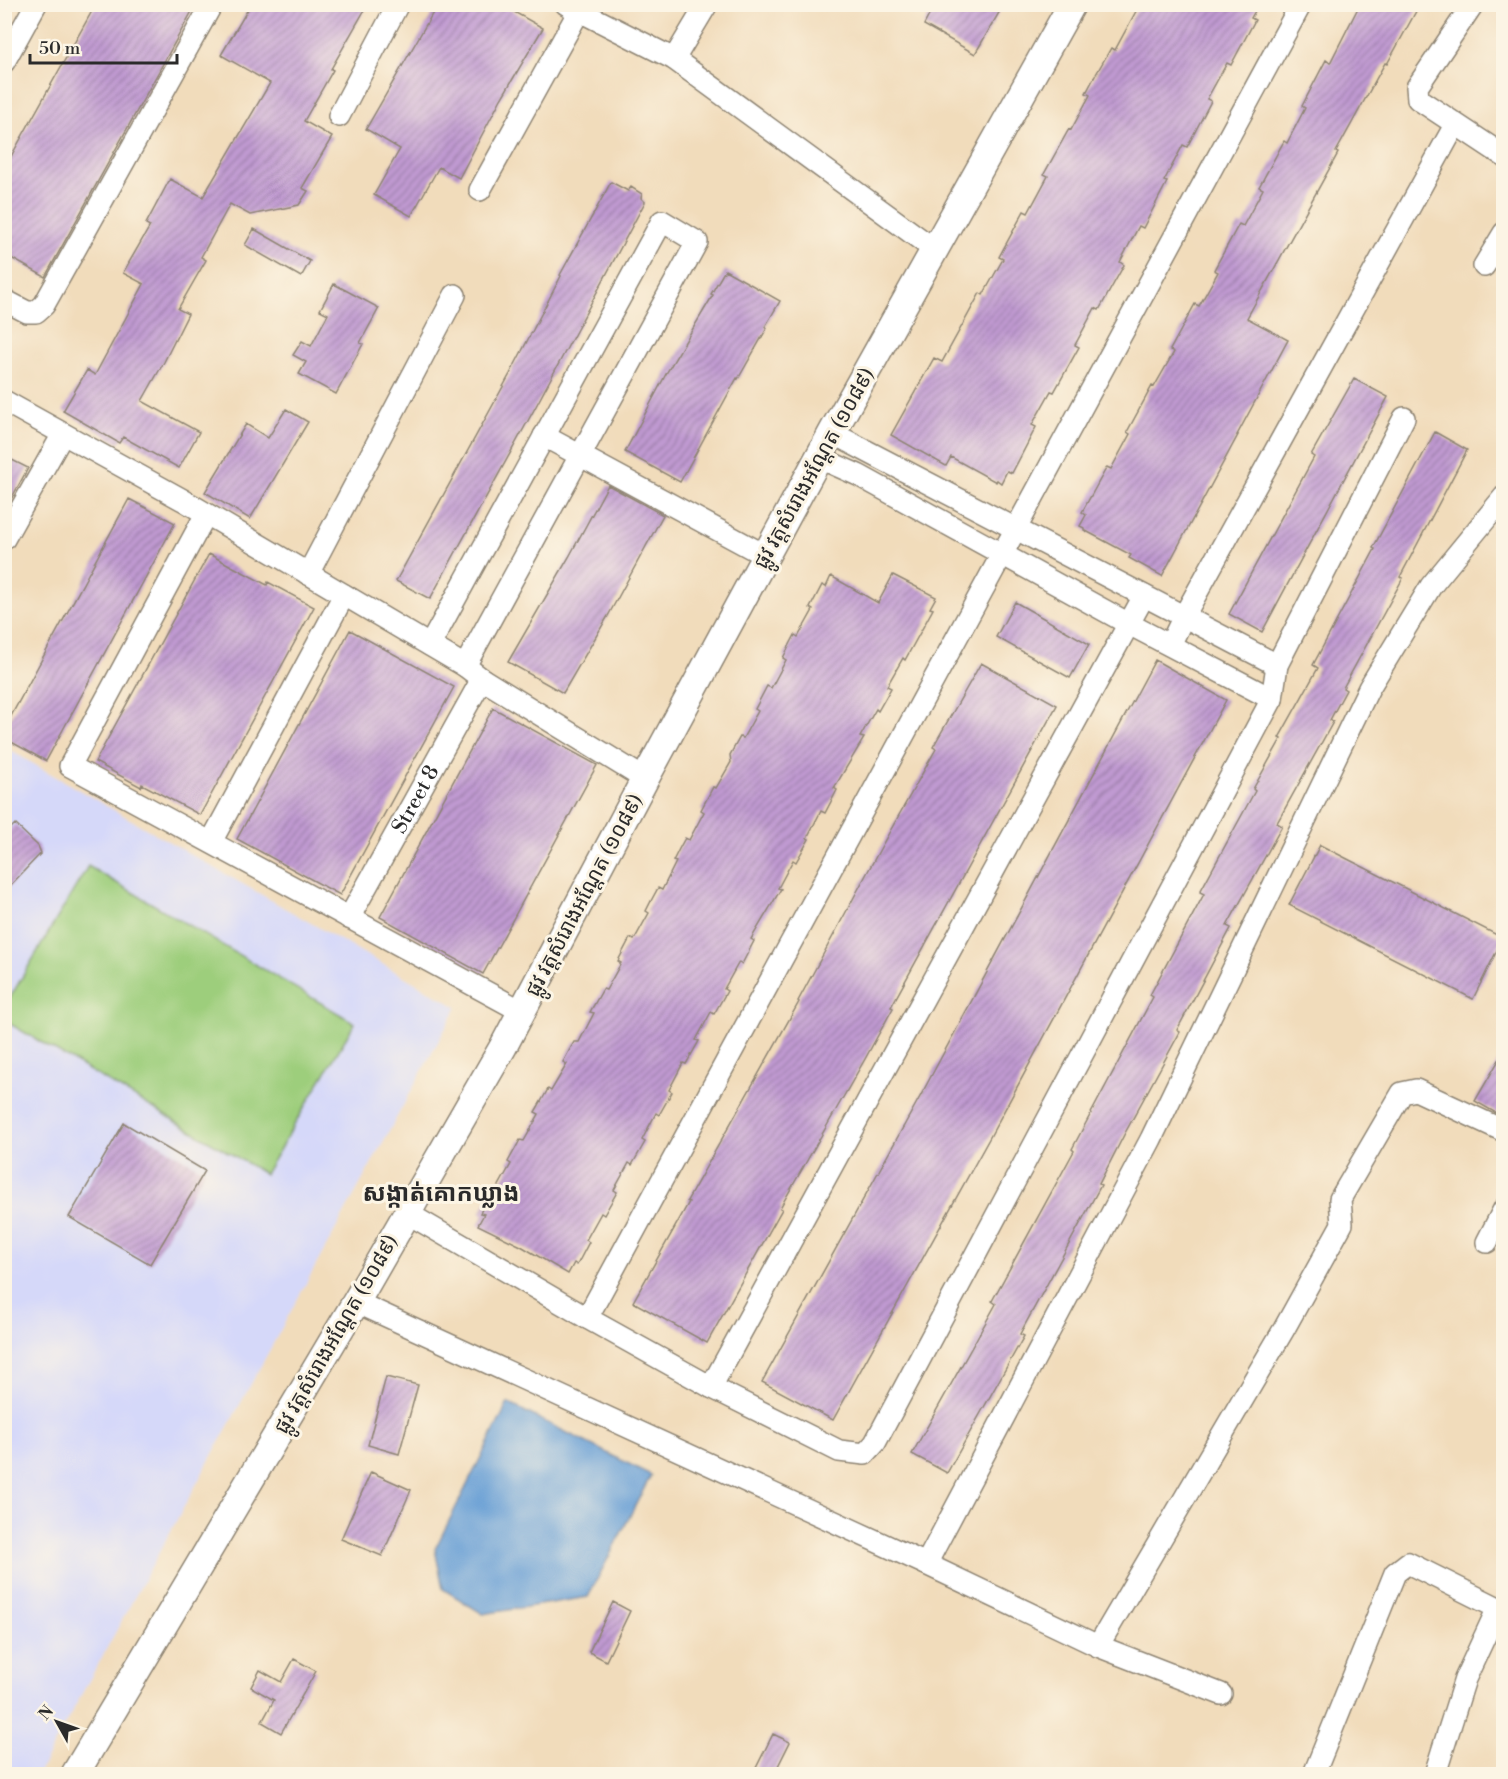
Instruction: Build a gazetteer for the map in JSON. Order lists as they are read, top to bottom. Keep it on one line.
{"streets":{"main road":["ផ្លូវ វត្តសំរោងអណ្ដែត (១០៨៩)"],"street":["Street 8"]},"districts":["សង្កាត់គោកឃ្លាង"],"scale_bar":"50 m","north":"top left"}
